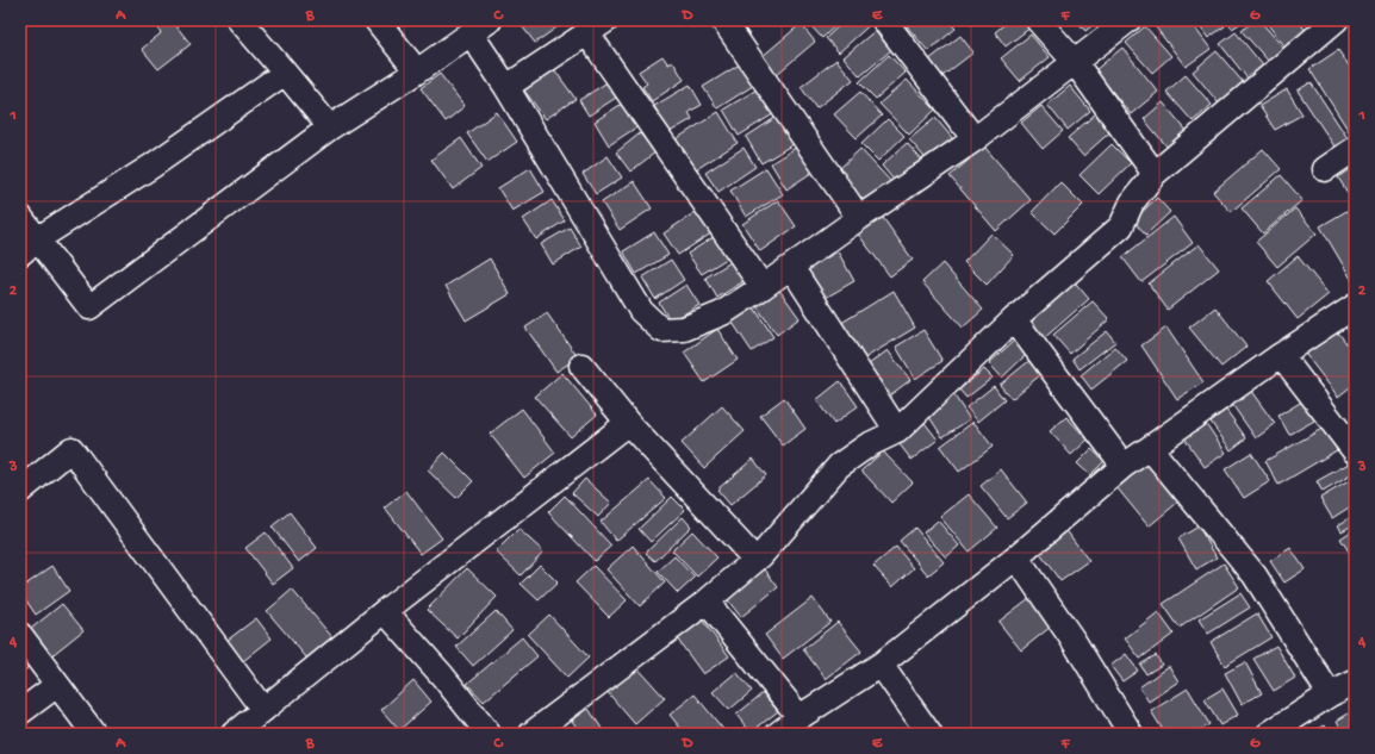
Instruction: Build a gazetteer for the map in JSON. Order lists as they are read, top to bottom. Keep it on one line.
{"grid":{"columns":["A","B","C","D","E","F","G"],"rows":["1","2","3","4"]}}
